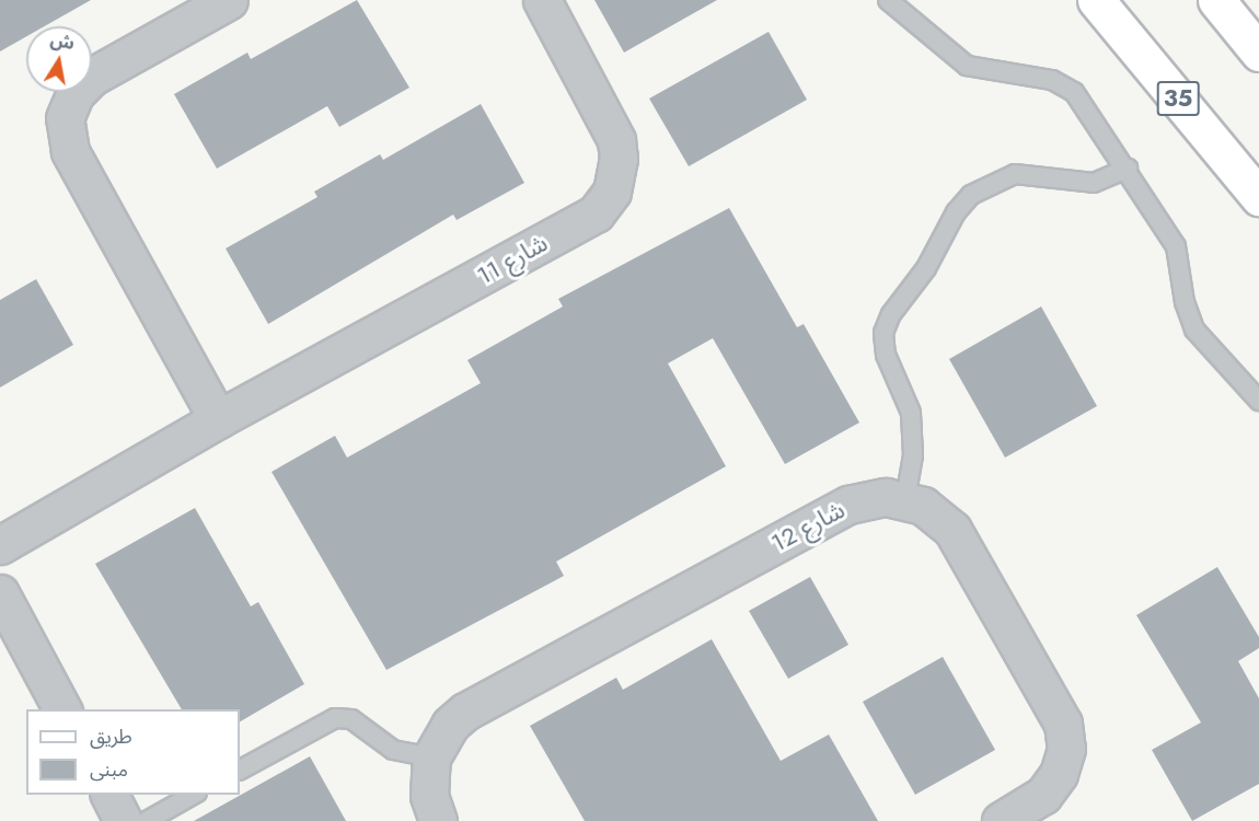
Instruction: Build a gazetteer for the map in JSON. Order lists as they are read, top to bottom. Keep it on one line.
{"streets":{"main road":["35"],"street":["شارع 11","شارع 12"]},"legend":["طريق","مبنى"],"north":"top"}
